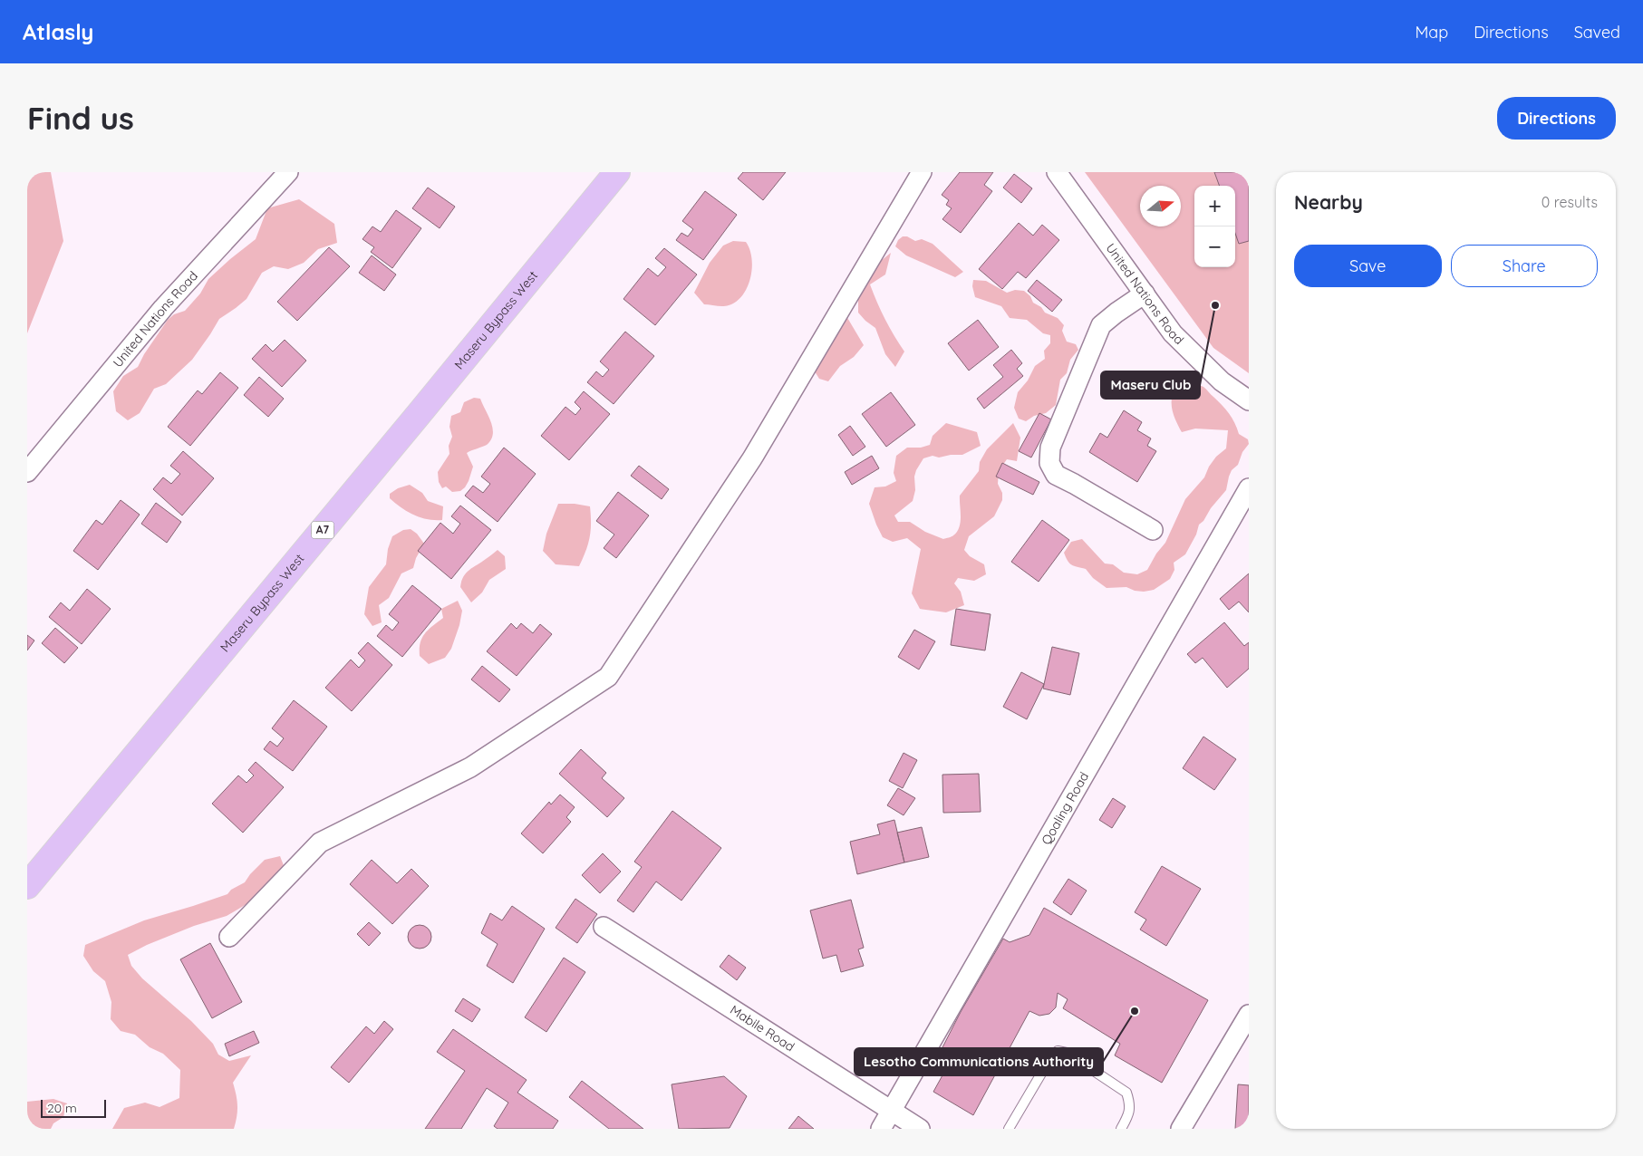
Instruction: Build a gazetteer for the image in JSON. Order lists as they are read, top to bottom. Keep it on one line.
{"streets":{"main road":["Maseru Bypass West","A7"],"street":["United Nations Road","Qoaling Road","Mabile Road"]},"crossings":[["Qoaling Road","Mabile Road"]],"places":["Maseru Club","Lesotho Communications Authority"],"scale_bar":"20 m","north":"right","page":{"header":"Atlasly","nav":["Map","Directions","Saved"],"buttons":["Directions",["Save","Share"]],"title":"Find us","heading":["Nearby","0 results"],"map_buttons":["+","−"],"scale":"20 m"}}
